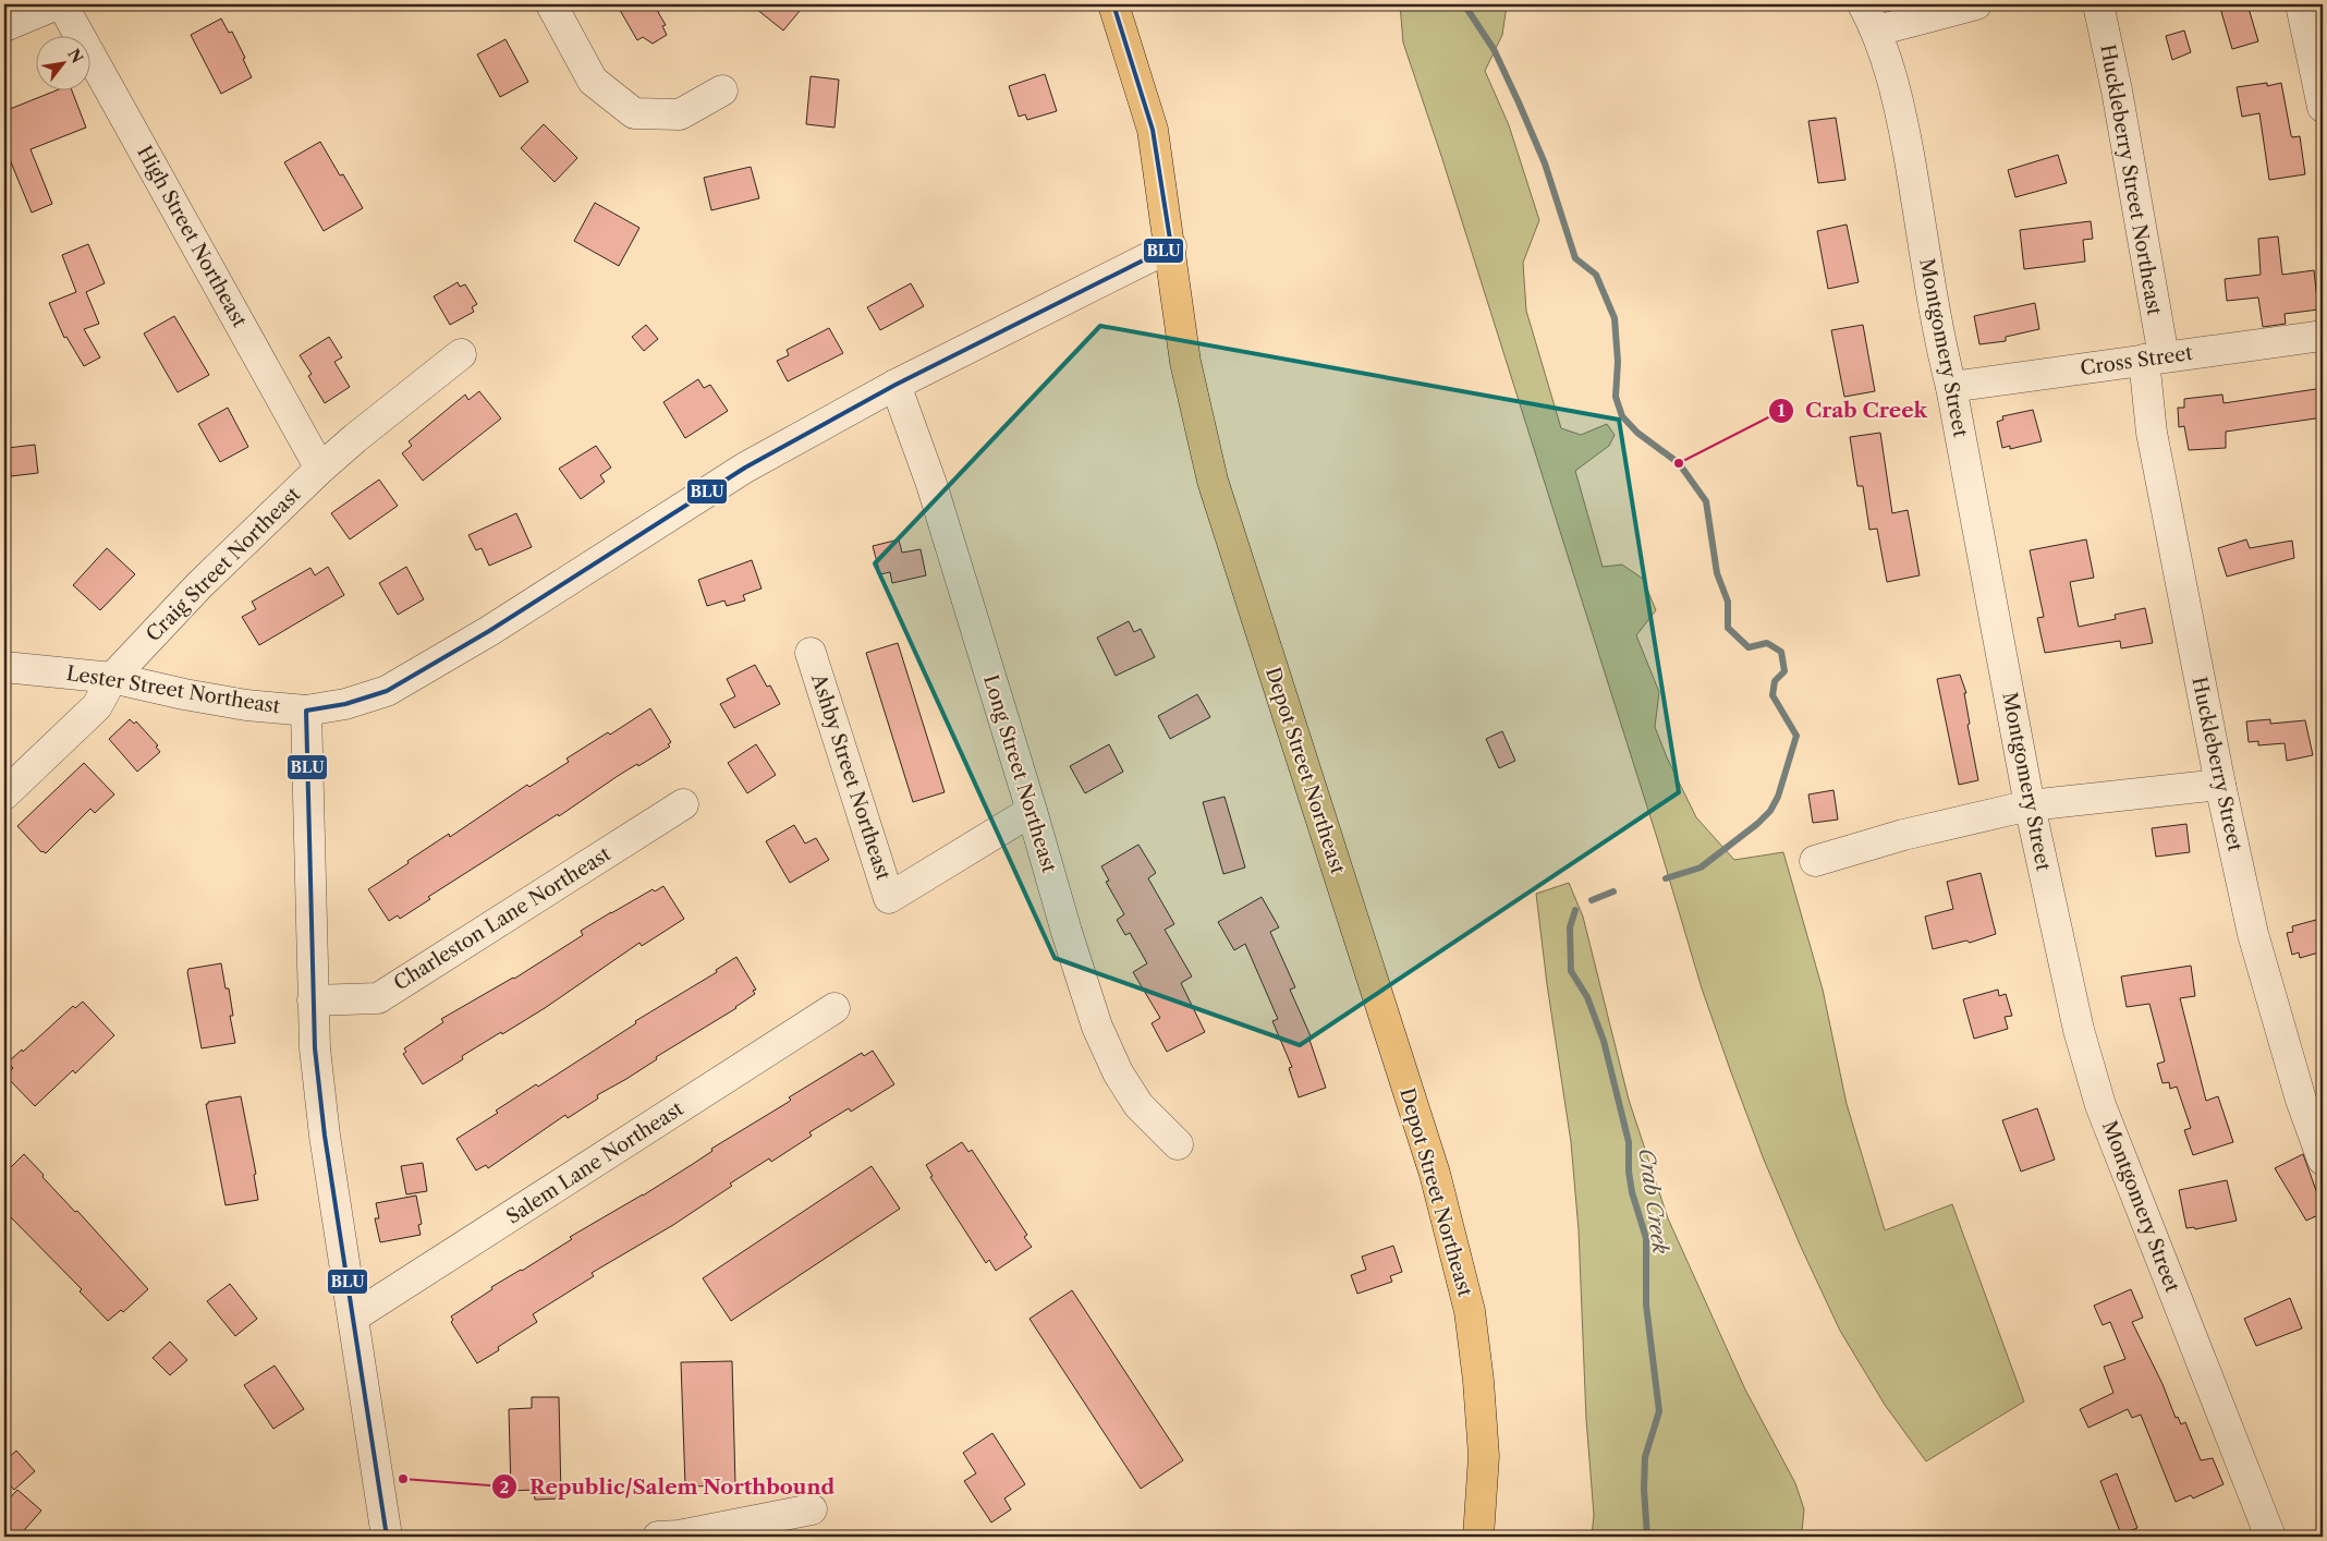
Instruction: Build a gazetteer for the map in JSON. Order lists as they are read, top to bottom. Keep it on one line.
{"streets":{"main road":["Depot Street Northeast"],"street":["Huckleberry Street Northeast","High Street Northeast","Montgomery Street","Cross Street","Craig Street Northeast","Lester Street Northeast","Huckleberry Street","Long Street Northeast","Ashby Street Northeast","Charleston Lane Northeast","Salem Lane Northeast"]},"crossings":[["Huckleberry Street Northeast","Cross Street"],["Huckleberry Street Northeast","Huckleberry Street"],["High Street Northeast","Craig Street Northeast"],["Montgomery Street","Cross Street"],["Cross Street","Huckleberry Street"],["Craig Street Northeast","Lester Street Northeast"],["Lester Street Northeast","Depot Street Northeast"],["Lester Street Northeast","Long Street Northeast"],["Long Street Northeast","Ashby Street Northeast"]],"water":["Crab Creek"],"places":["Crab Creek","Republic/Salem Northbound"],"lines":["transit line BLU"],"north":"top right"}
